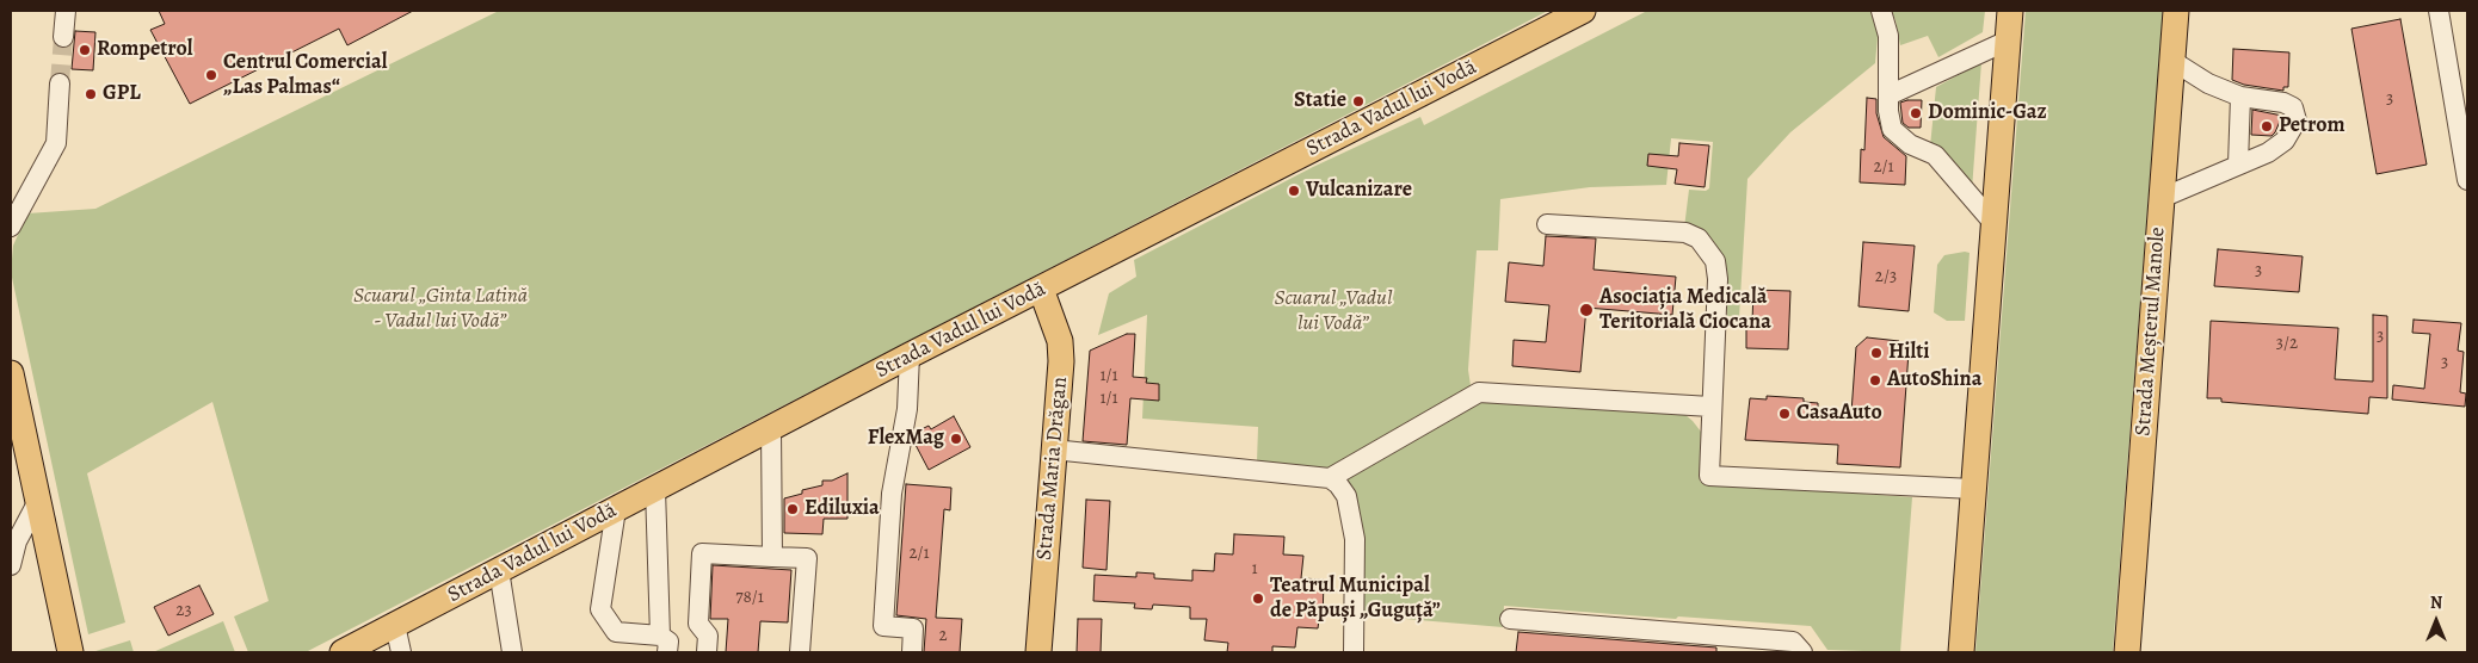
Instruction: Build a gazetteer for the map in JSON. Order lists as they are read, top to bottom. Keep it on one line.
{"streets":{"main road":["Strada Vadul lui Vodă","Strada Meșterul Manole","Strada Maria Drăgan"]},"crossings":[["Strada Vadul lui Vodă","Strada Maria Drăgan"]],"parks":["Scuarul „Ginta Latină - Vadul lui Vodă”","Scuarul „Vadul lui Vodă”"],"places":["Rompetrol","Centrul Comercial „Las Palmas“","GPL","Statie","Dominic-Gaz","Petrom","Vulcanizare","Asociația Medicală Teritorială Ciocana","Hilti","AutoShina","CasaAuto","FlexMag","Ediluxia","Teatrul Municipal de Păpuși „Guguță”"],"house_numbers":["3","2/1","3","2/3","3","3/2","3","1/1","1/1","2/1","1","78/1","23","2"],"north":"top"}
